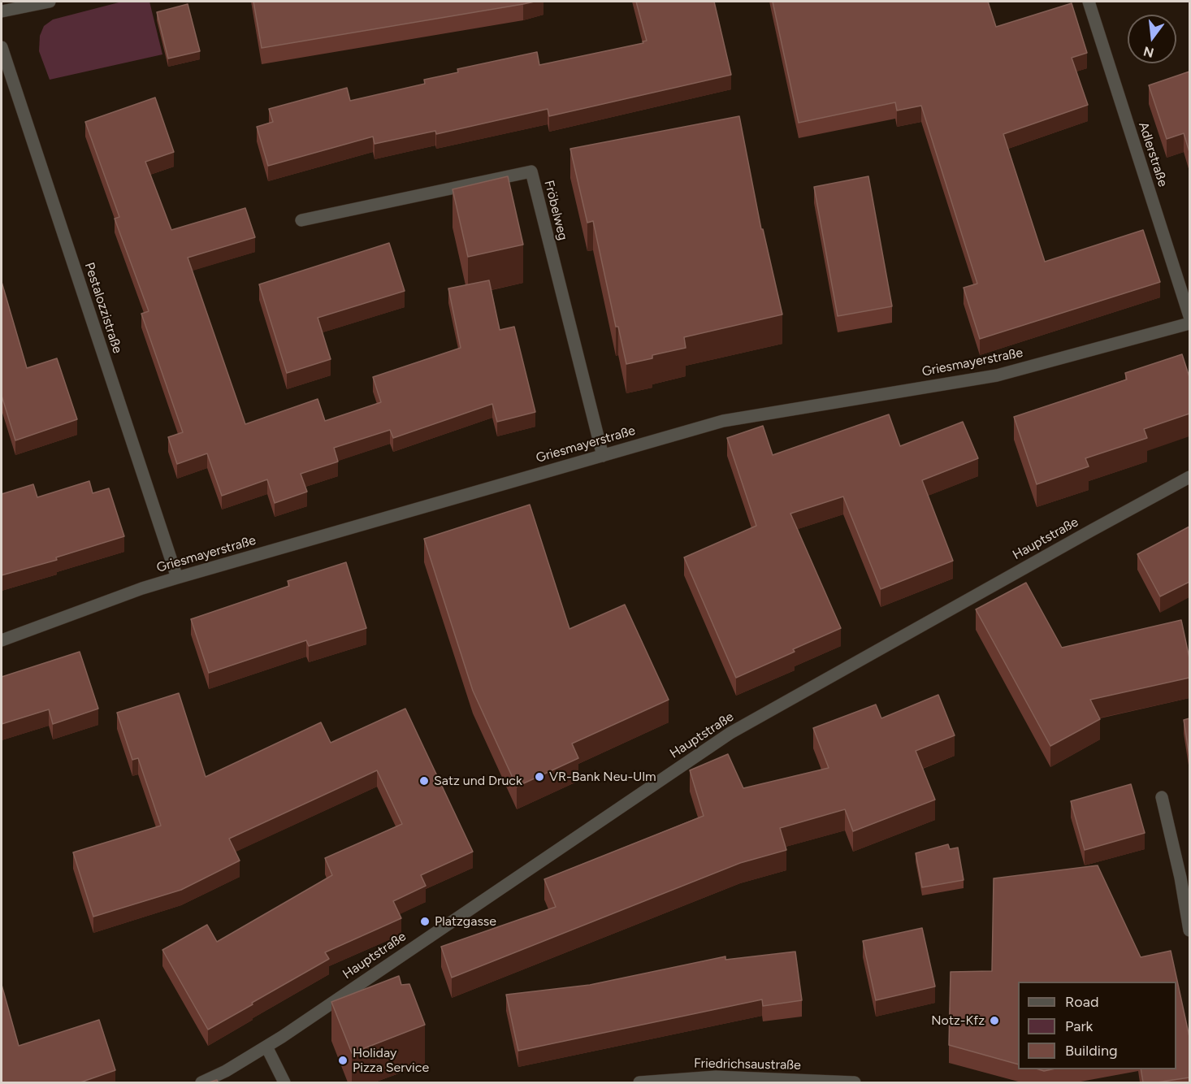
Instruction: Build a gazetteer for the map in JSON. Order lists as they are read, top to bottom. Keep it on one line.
{"streets":{"street":["Adlerstraße","Fröbelweg","Pestalozzistraße","Griesmayerstraße","Hauptstraße","Friedrichsaustraße"]},"crossings":[["Fröbelweg","Griesmayerstraße"],["Pestalozzistraße","Griesmayerstraße"]],"places":["VR-Bank Neu-Ulm","Satz und Druck","Platzgasse","Notz-Kfz","Holiday Pizza Service"],"legend":["Road","Park","Building"],"north":"bottom"}
